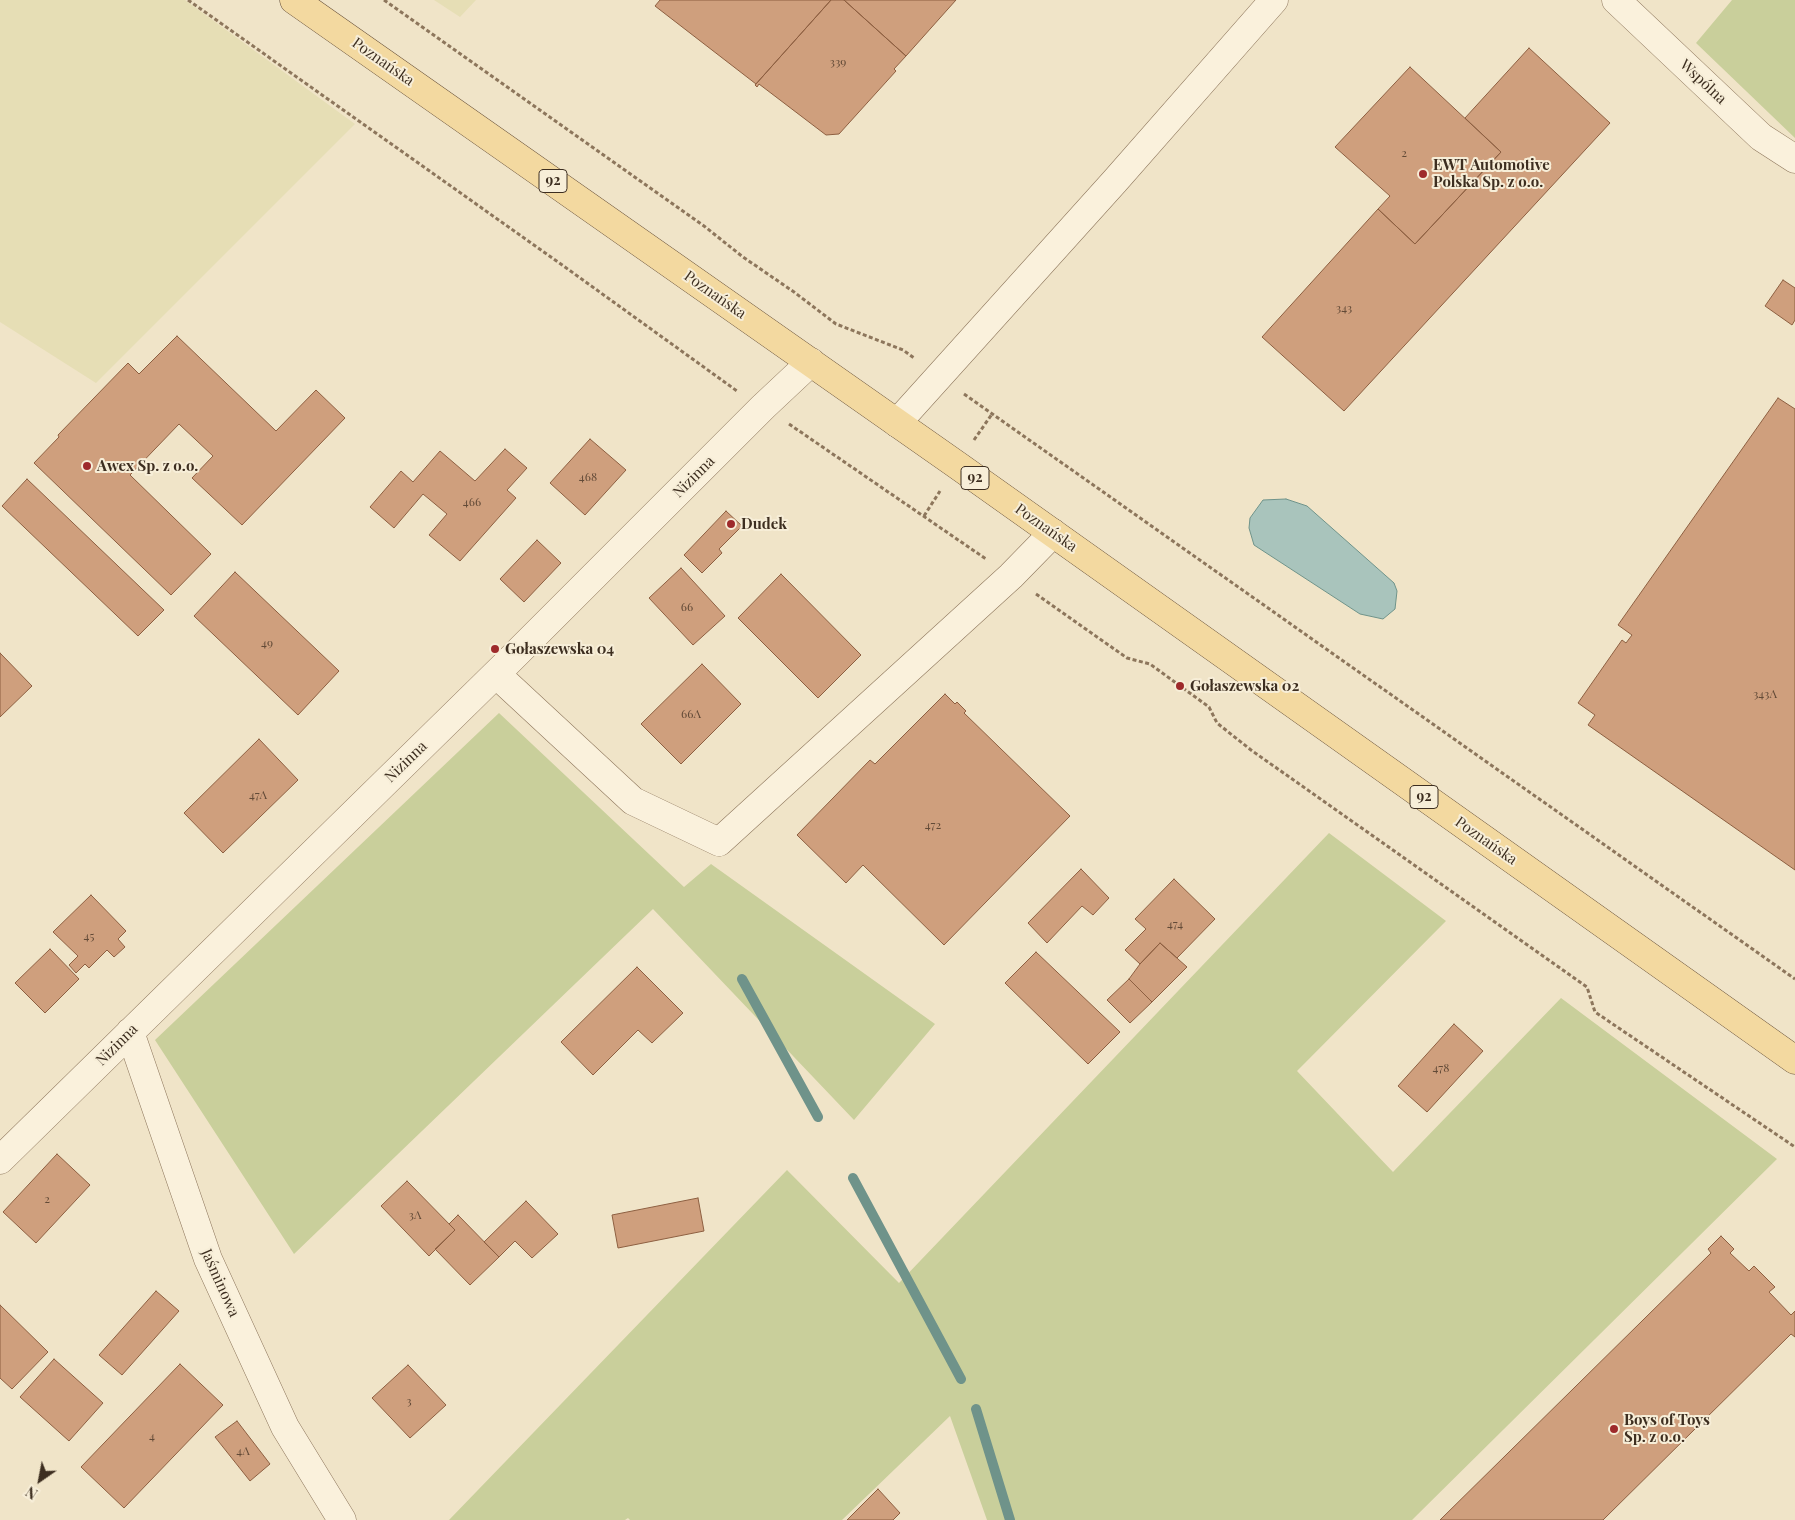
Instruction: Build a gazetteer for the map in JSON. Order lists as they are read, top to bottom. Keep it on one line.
{"streets":{"main road":["Poznańska","92"],"street":["Wspólna","Nizinna","Jaśminowa"]},"crossings":[["Poznańska","Nizinna"],["Nizinna","Jaśminowa"]],"places":["EWT Automotive Polska Sp. z o.o.","Awex Sp. z o.o.","Dudek","Gołaszewska 04","Gołaszewska 02","Boys of Toys Sp. z o.o."],"house_numbers":["339","2","343","468","466","66","49","343A","66A","47A","472","474","45","478","2","3A","3","4","4A"],"north":"bottom left"}
